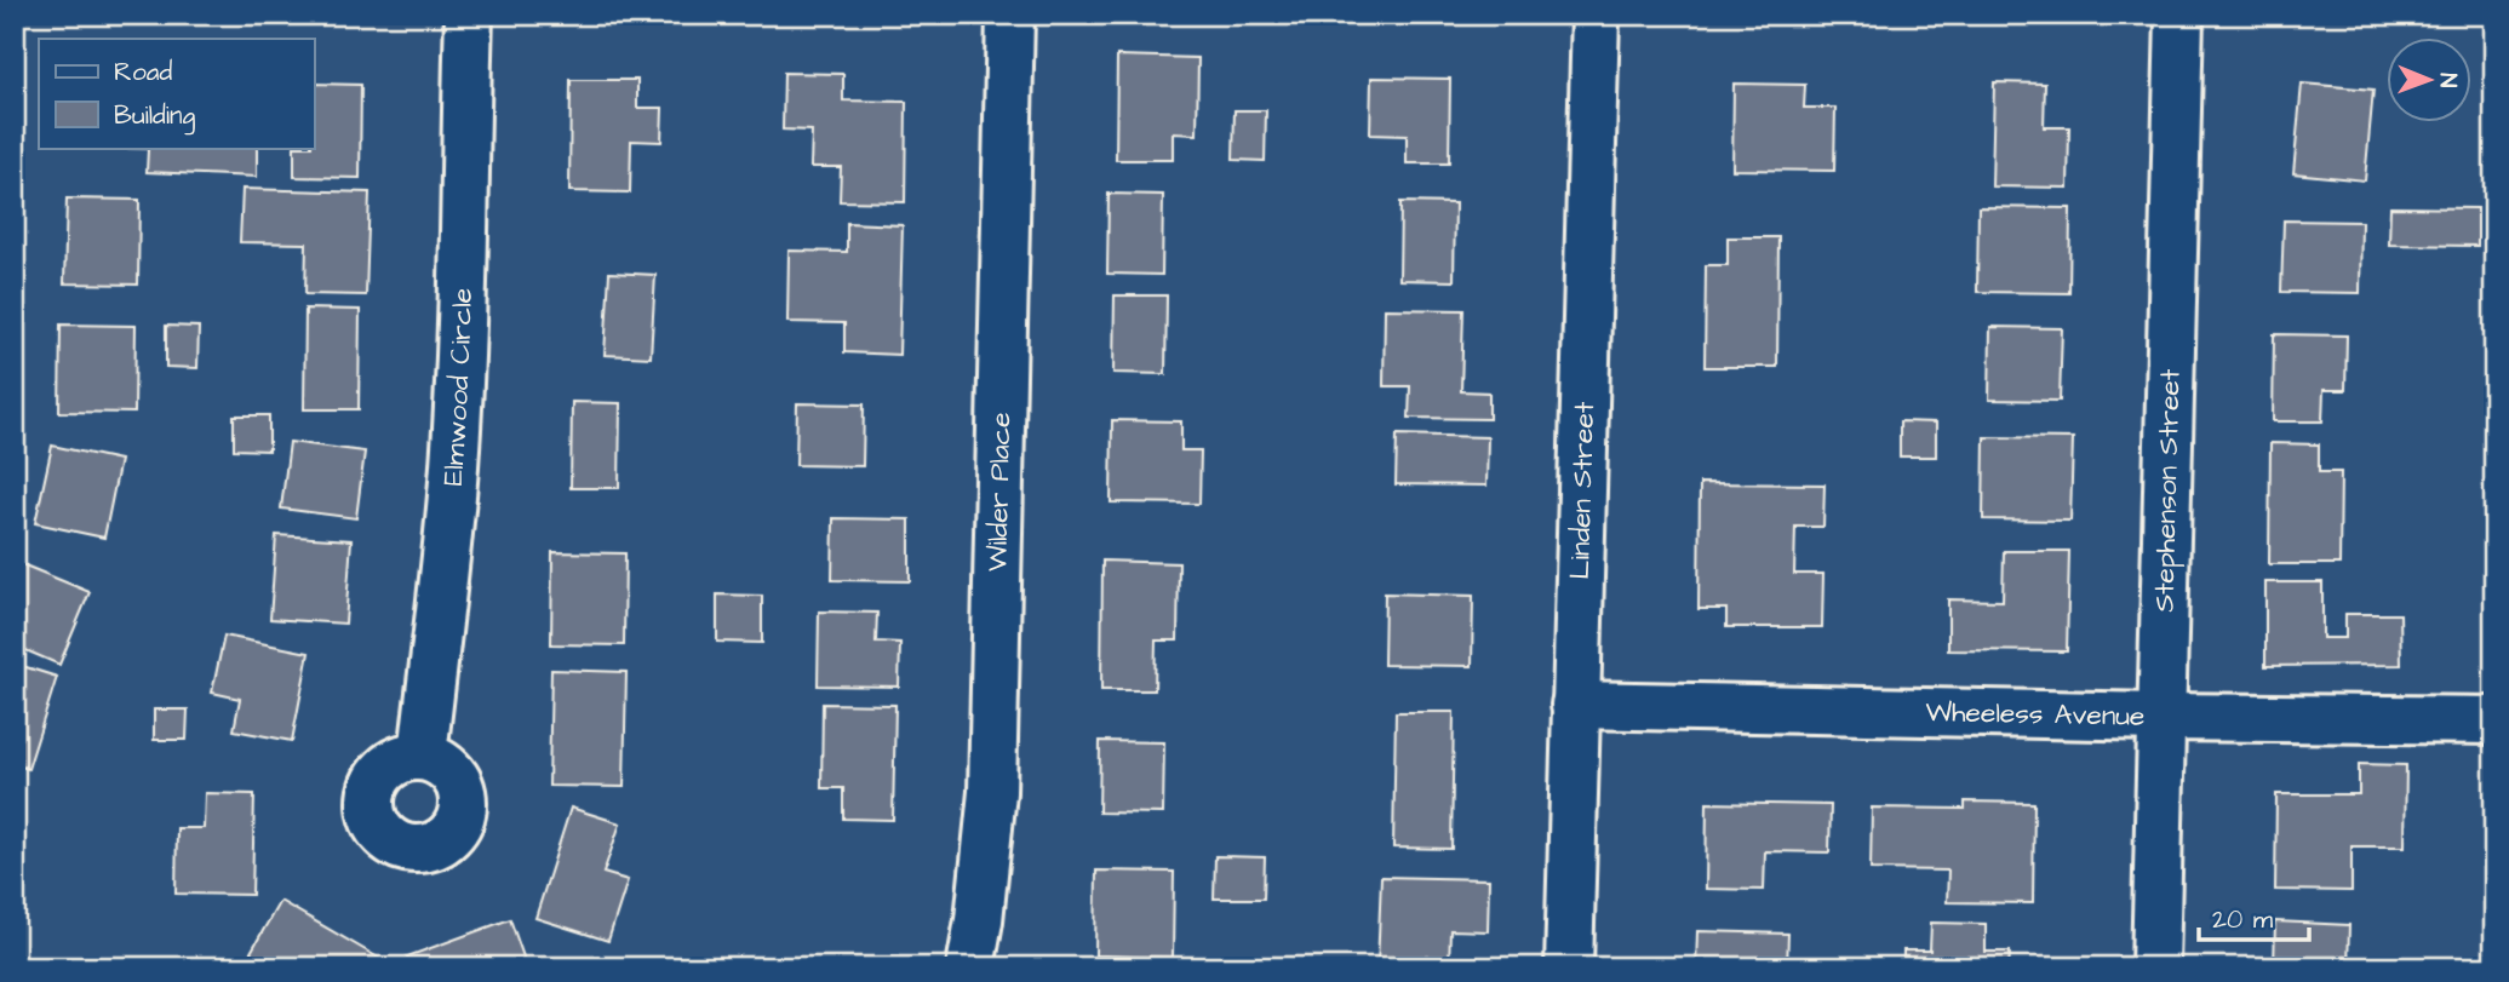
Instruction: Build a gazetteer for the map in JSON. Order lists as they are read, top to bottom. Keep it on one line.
{"streets":{"street":["Elmwood Circle","Linden Street","Stephenson Street","Wilder Place","Wheeless Avenue"]},"crossings":[["Linden Street","Wheeless Avenue"],["Stephenson Street","Wheeless Avenue"]],"legend":["Road","Building"],"scale_bar":"20 m","north":"right"}
